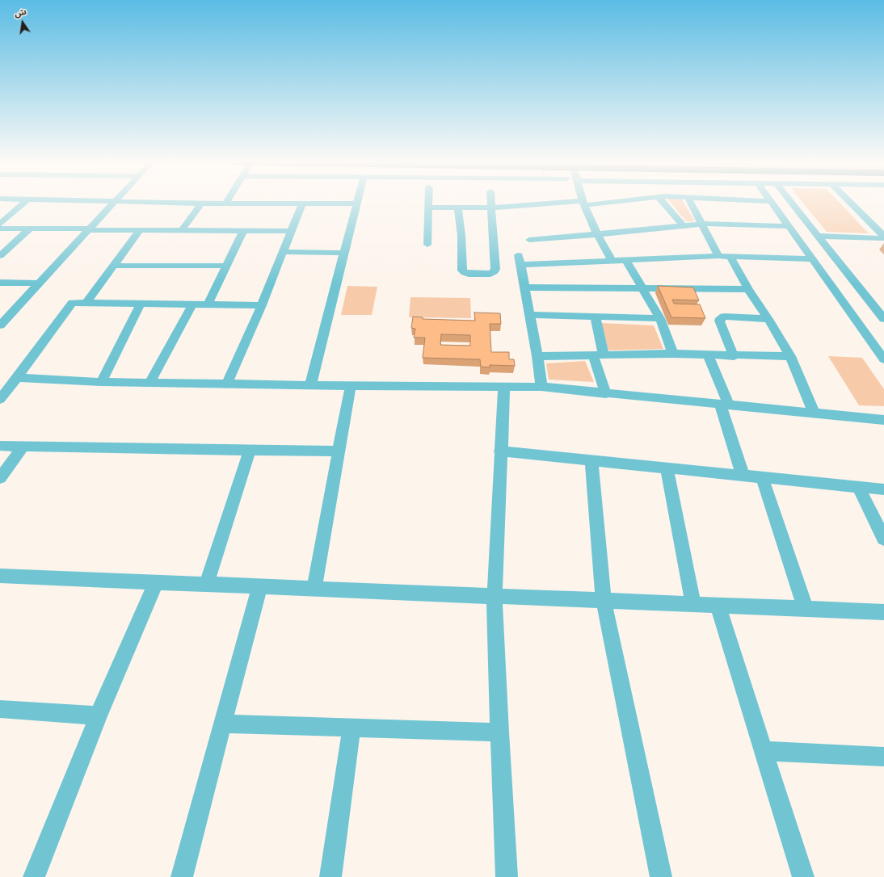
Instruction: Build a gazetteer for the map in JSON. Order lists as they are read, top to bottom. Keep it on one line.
{"north":"top"}
